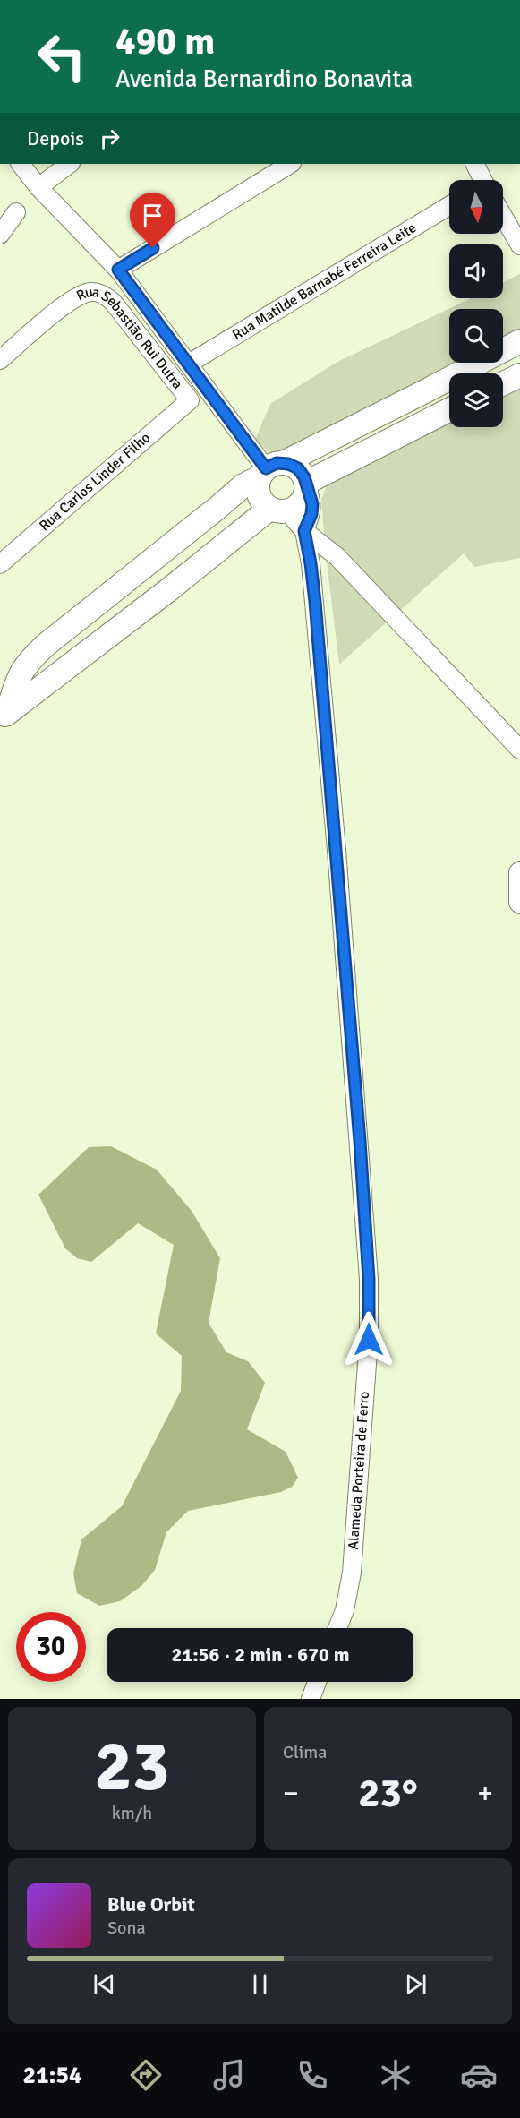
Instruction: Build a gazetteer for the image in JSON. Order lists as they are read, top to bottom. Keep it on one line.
{"streets":{"street":["Rua Matilde Barnabé Ferreira Leite","Rua Sebastião Rui Dutra","Rua Carlos Linder Filho","Alameda Porteira de Ferro"]},"crossings":[["Rua Sebastião Rui Dutra","Rua Carlos Linder Filho"]],"north":"bottom","page":{"turn":["490 m","Avenida Bernardino Bonavita"],"then":"Depois","limit":"30","trip":"21:56 · 2 min · 670 m","tile":[["23","km/h"],"Clima"],"heat":["−","23°","+"],"song":["Blue Orbit","Sona"],"tabs":"21:54"}}
